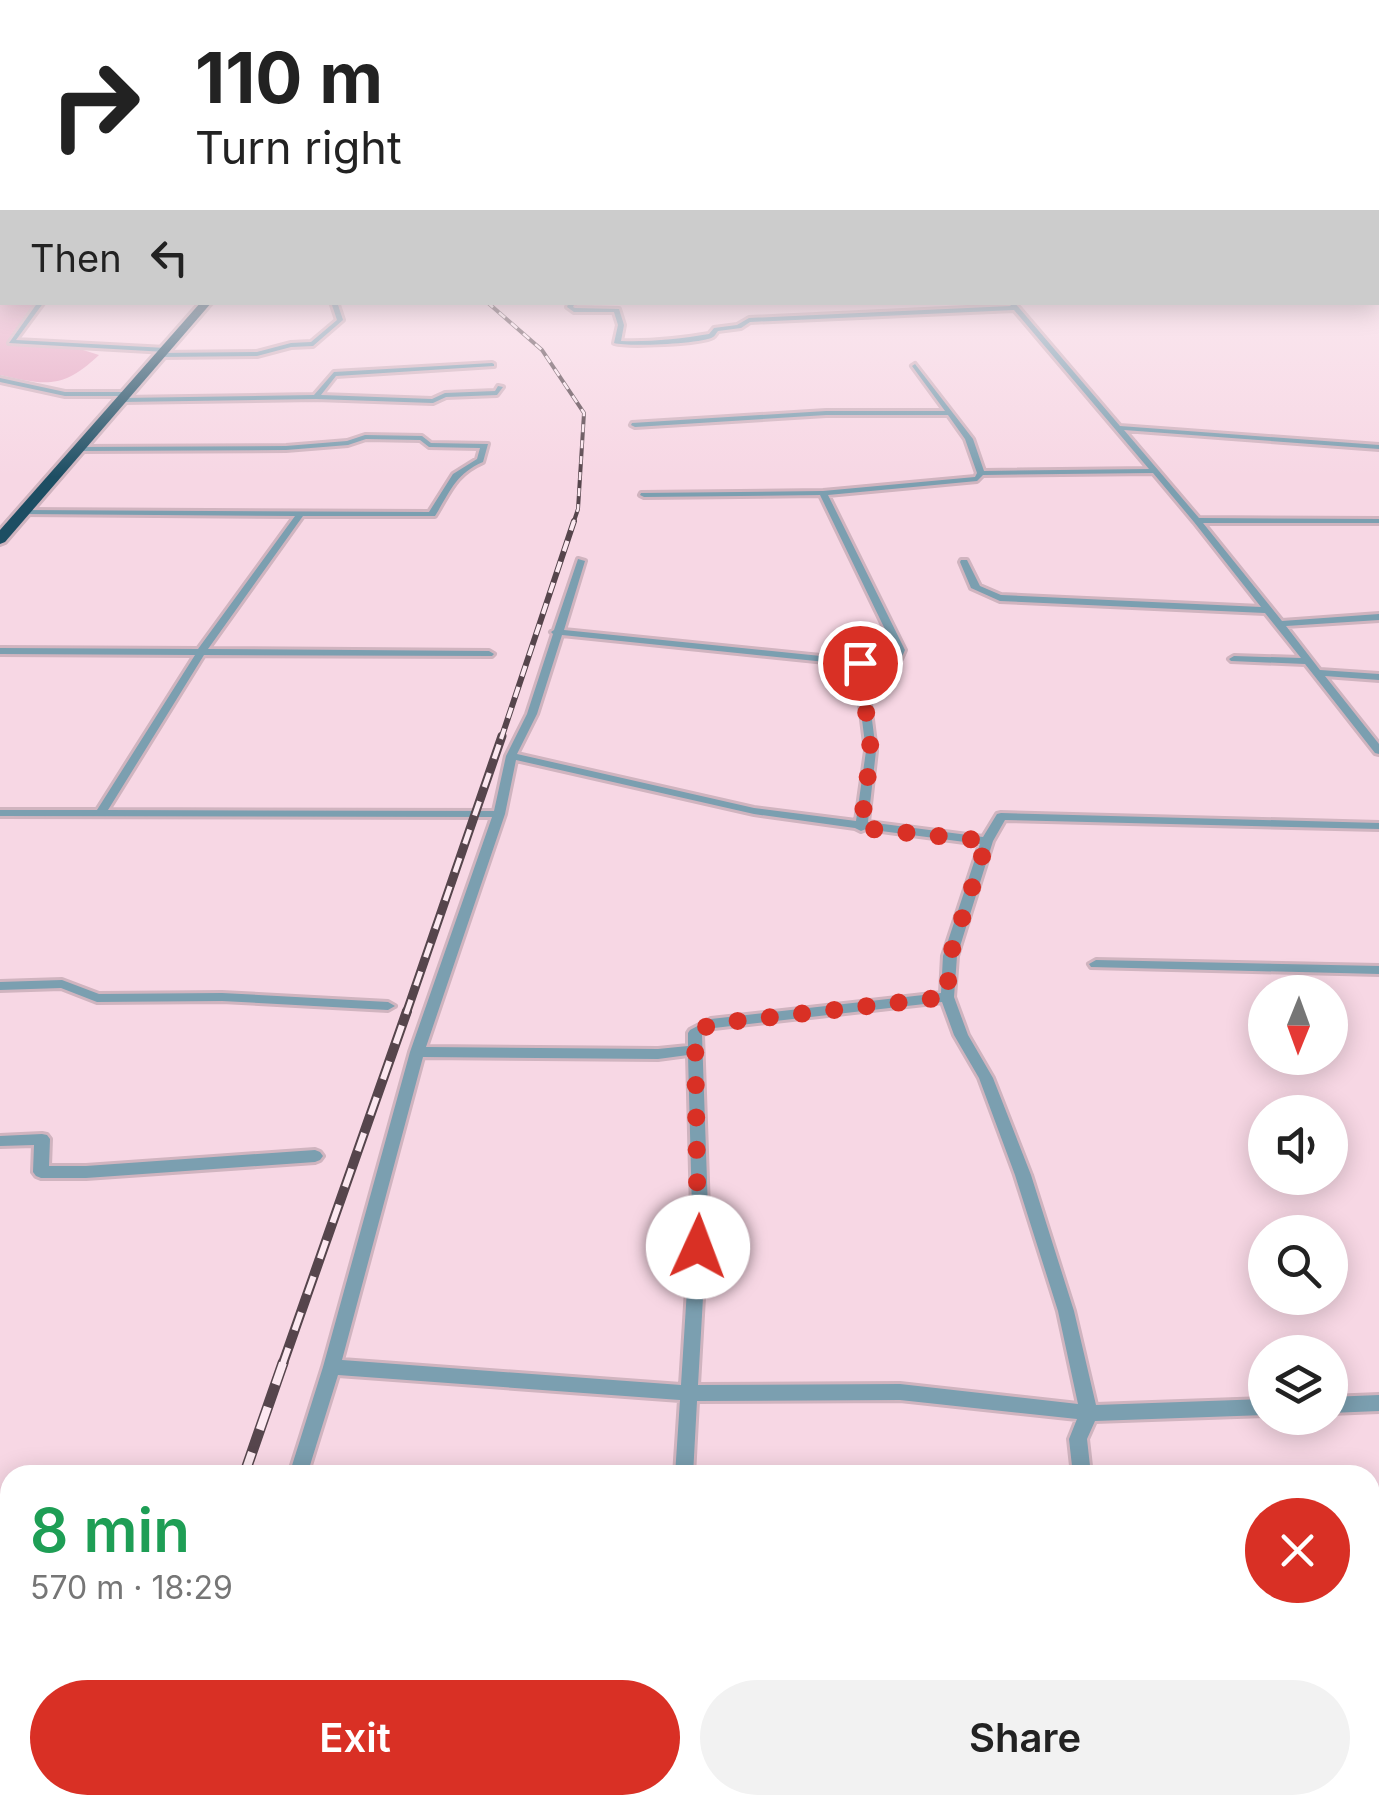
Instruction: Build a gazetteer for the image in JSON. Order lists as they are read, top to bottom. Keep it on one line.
{"north":"bottom","page":{"turn":["110 m","Turn right"],"then":"Then","heading":["8 min","570 m · 18:29"],"buttons":["Exit","Share"]}}
